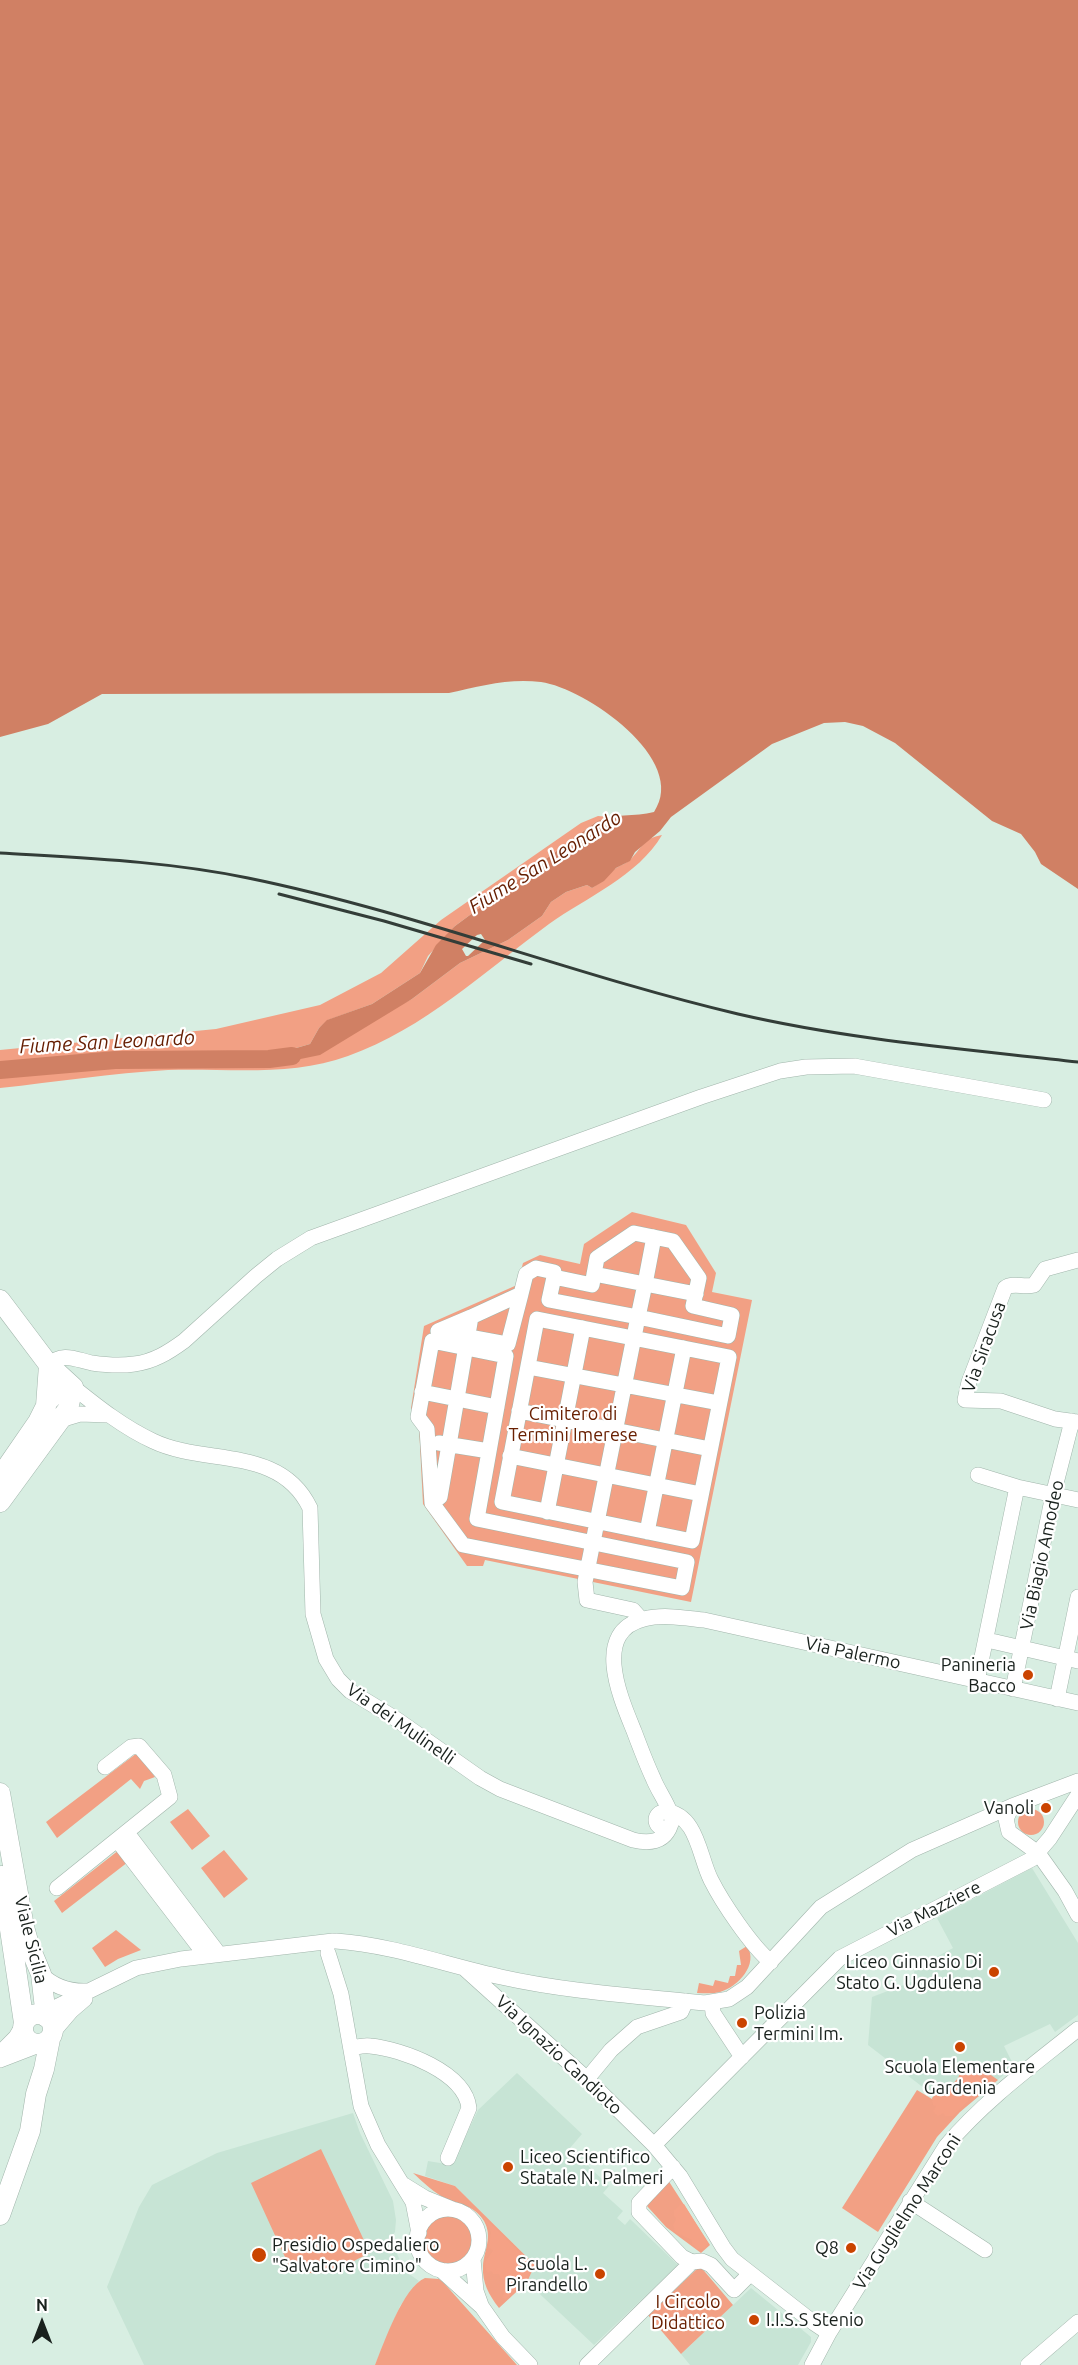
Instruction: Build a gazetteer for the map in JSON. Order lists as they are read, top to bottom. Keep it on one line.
{"streets":{"main road":["Viale Sicilia"],"street":["Via Siracusa","Via Biagio Amodeo","Via Palermo","Via dei Mulinelli","Via Mazziere","Via Ignazio Candioto","Via Guglielmo Marconi"]},"crossings":[["Via Siracusa","Via Biagio Amodeo"],["Via Biagio Amodeo","Via Palermo"],["Via Mazziere","Via Ignazio Candioto"],["Via Ignazio Candioto","Via Guglielmo Marconi"]],"water":["Fiume San Leonardo"],"parks":["Cimitero di Termini Imerese","I Circolo Didattico"],"places":["Panineria Bacco","Vanoli","Liceo Ginnasio Di Stato G. Ugdulena","Polizia Termini Im.","Scuola Elementare Gardenia","Liceo Scientifico Statale N. Palmeri","Q8","Presidio Ospedaliero \"Salvatore Cimino\"","Scuola L. Pirandello","I.I.S.S Stenio"],"north":"top"}
